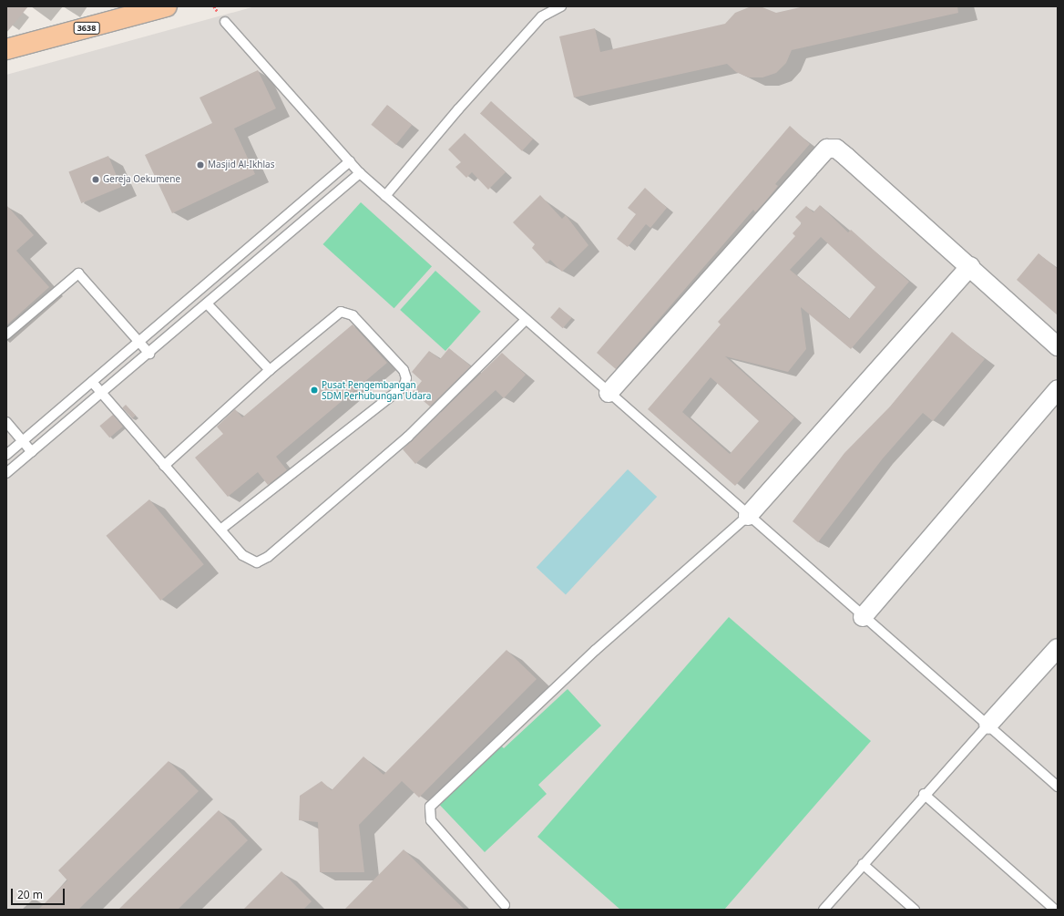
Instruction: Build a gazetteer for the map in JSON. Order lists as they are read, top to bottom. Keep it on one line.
{"streets":{"main road":["3638"]},"places":["Masjid Al-Ikhlas","Gereja Oekumene","Pusat Pengembangan SDM Perhubungan Udara"],"scale_bar":"20 m"}
